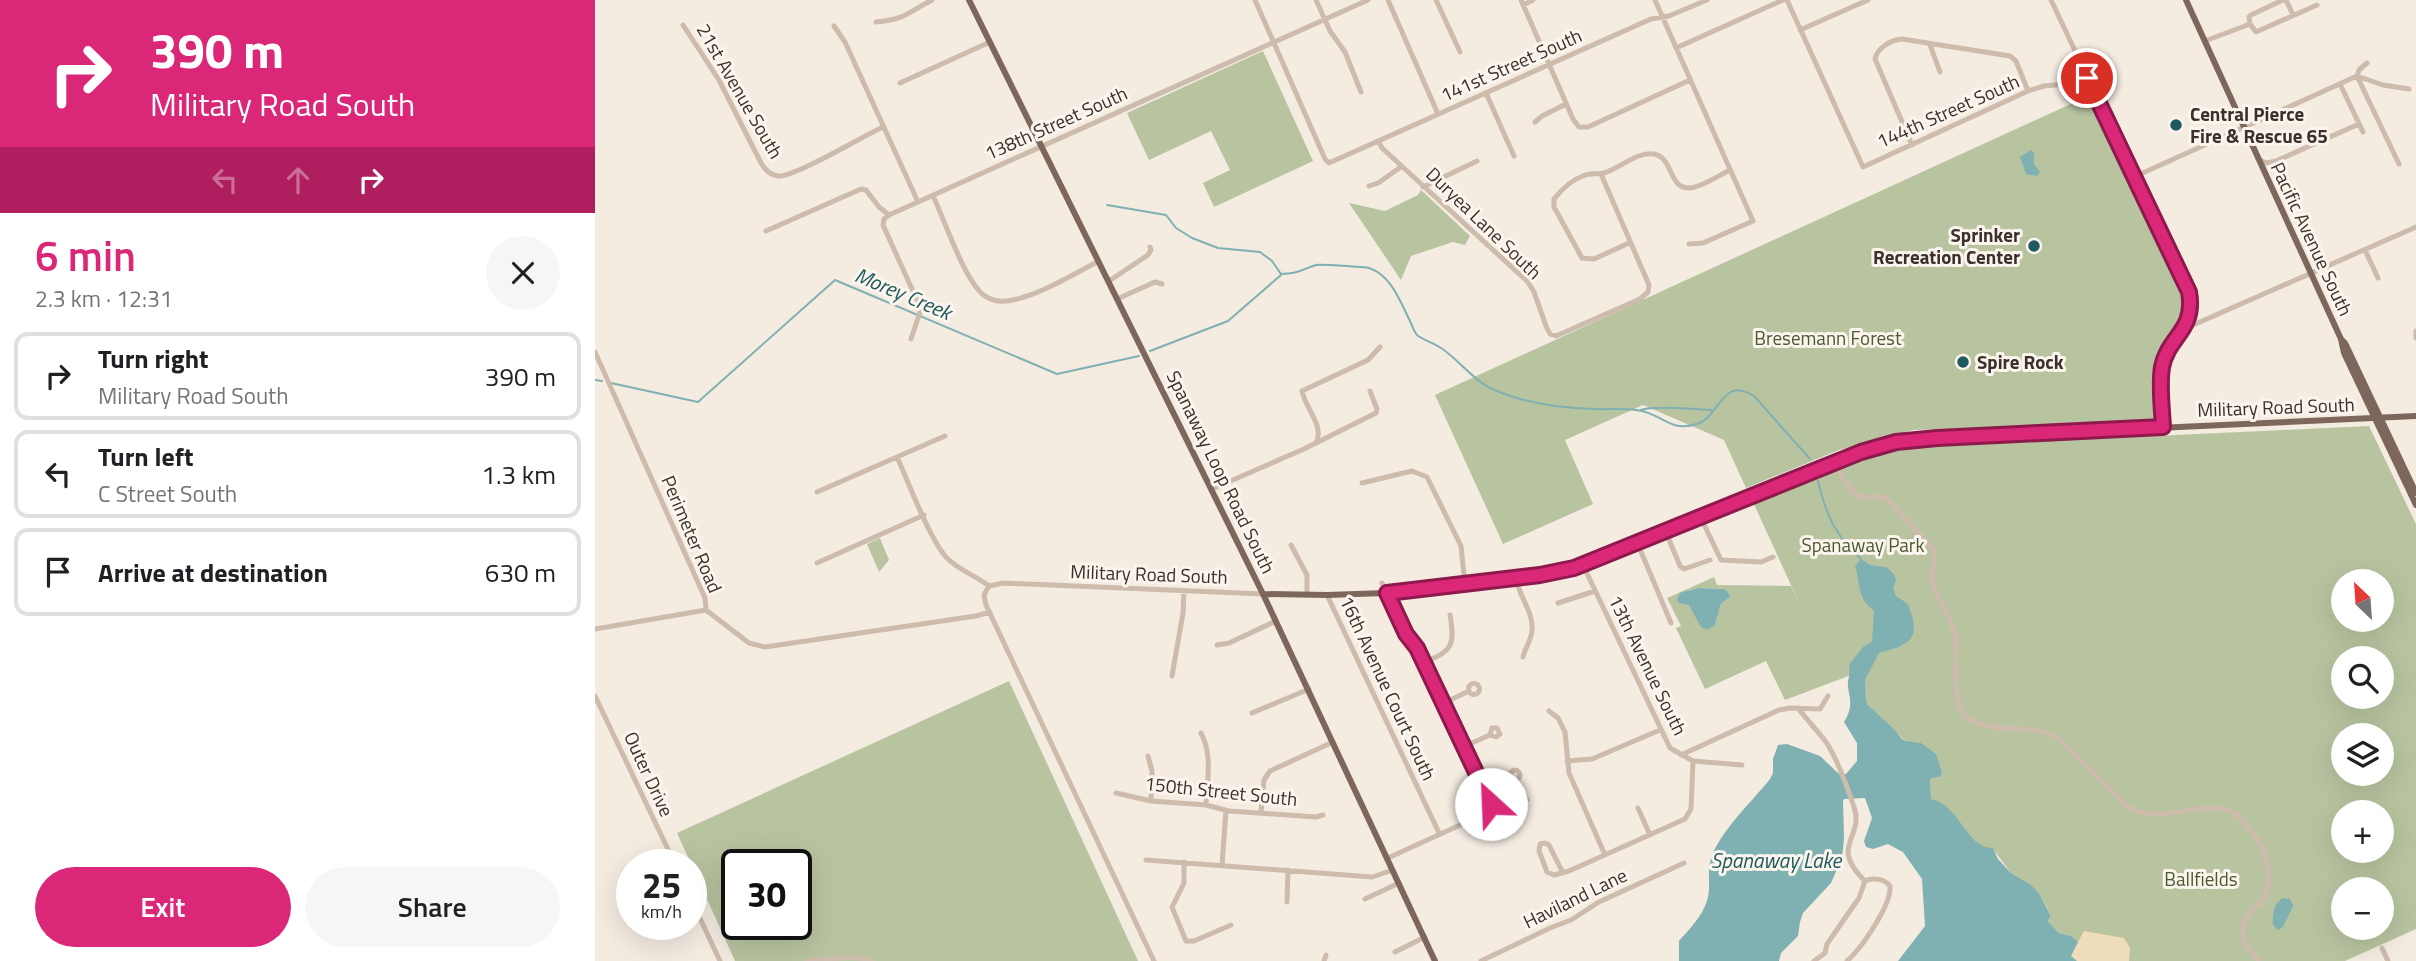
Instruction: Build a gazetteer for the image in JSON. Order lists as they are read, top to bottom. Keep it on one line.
{"streets":{"main road":["Pacific Avenue South","Military Road South","Spanaway Loop Road South"],"street":["141st Street South","21st Avenue South","144th Street South","138th Street South","Duryea Lane South","Perimeter Road","13th Avenue South","16th Avenue Court South","Outer Drive","150th Street South","Haviland Lane"]},"crossings":[["141st Street South","138th Street South"],["141st Street South","Duryea Lane South"],["138th Street South","Spanaway Loop Road South"],["Pacific Avenue South","Military Road South"],["Military Road South","Spanaway Loop Road South"],["Military Road South","13th Avenue South"],["Military Road South","16th Avenue Court South"]],"water":["Morey Creek","Spanaway Lake"],"parks":["Bresemann Forest","Spanaway Park","Ballfields"],"places":["Central Pierce Fire & Rescue 65","Sprinker Recreation Center","Spire Rock"],"north":"top left","page":{"turn":["390 m","Military Road South"],"heading":["6 min","2.3 km · 12:31"],"list":[{"name":"Turn right","note":"Military Road South","value":"390 m"},{"name":"Turn left","note":"C Street South","value":"1.3 km"},{"name":"Arrive at destination","value":"630 m"}],"map_buttons":["+","−"],"speed":"25 km/h","limit":"30","buttons":["Exit","Share"]}}
